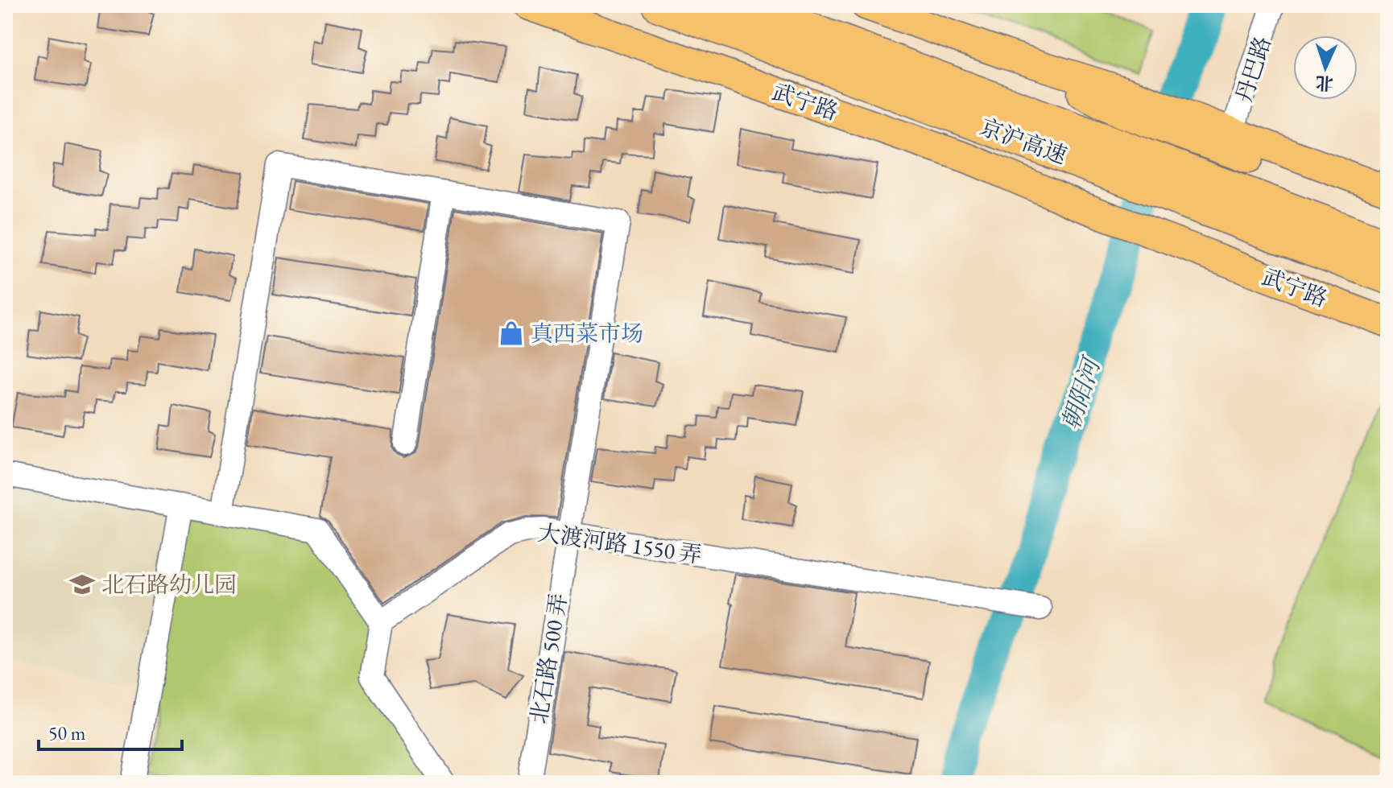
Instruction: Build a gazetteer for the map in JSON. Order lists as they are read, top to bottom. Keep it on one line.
{"streets":{"highway":["京沪高速"],"main road":["武宁路"],"street":["丹巴路","大渡河路 1550 弄","北石路 500 弄"]},"crossings":[["大渡河路 1550 弄","北石路 500 弄"]],"water":["朝阳河"],"places":{"shop":["真西菜市场"],"school or university":["北石路幼儿园"]},"scale_bar":"50 m","north":"bottom"}
